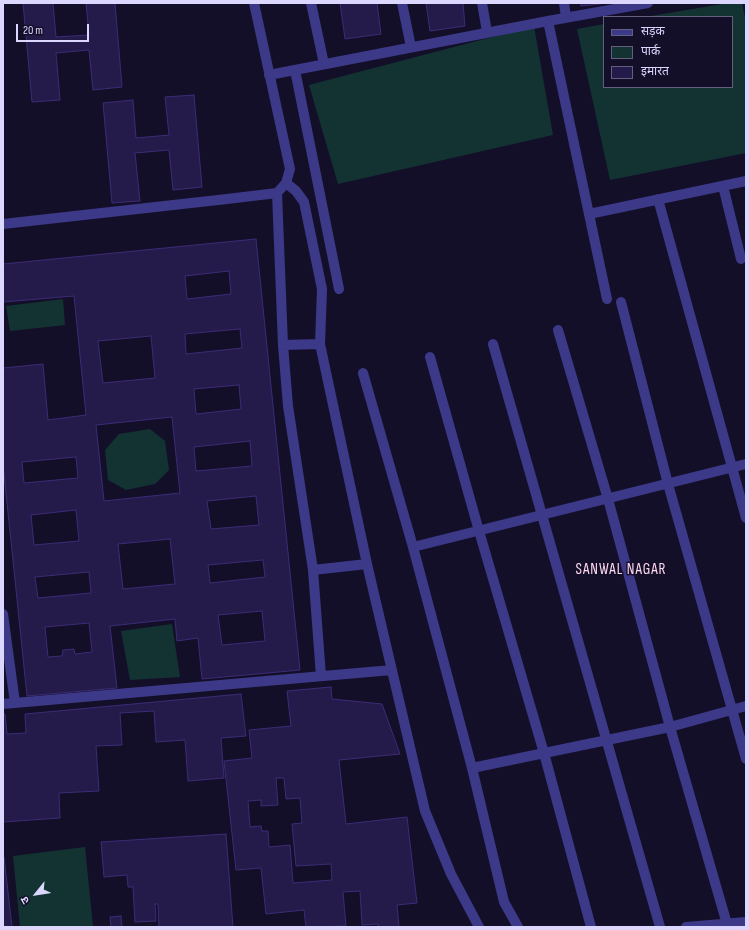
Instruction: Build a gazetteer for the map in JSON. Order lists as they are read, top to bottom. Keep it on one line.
{"districts":["SANWAL NAGAR"],"legend":["सड़क","पार्क","इमारत"],"scale_bar":"20 m","north":"bottom left"}
